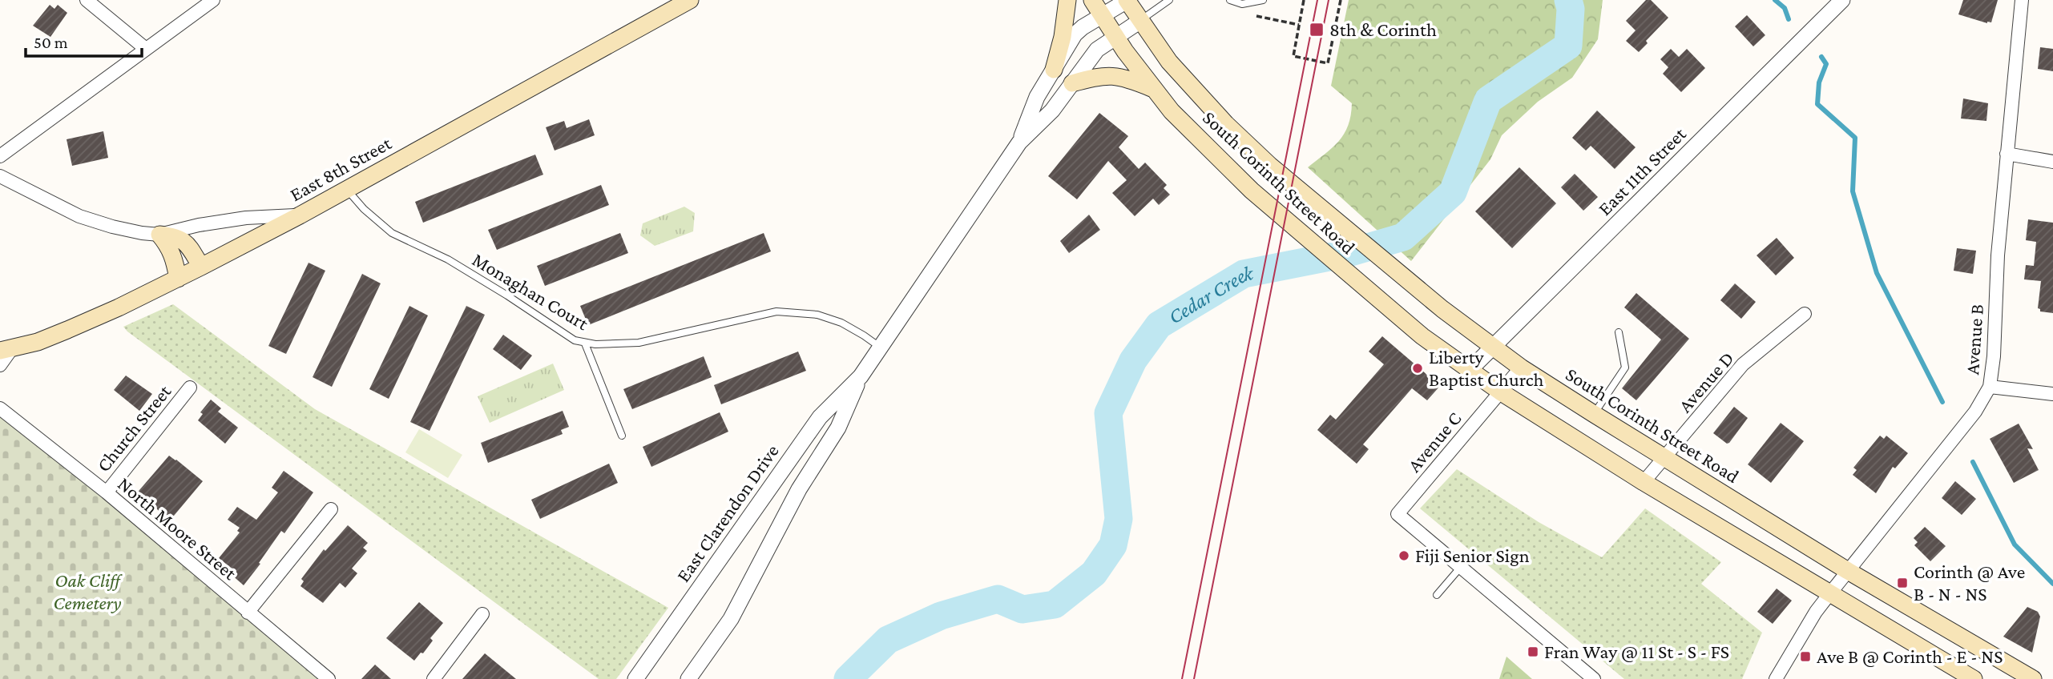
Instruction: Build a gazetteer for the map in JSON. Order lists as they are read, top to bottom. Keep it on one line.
{"streets":{"main road":["East 8th Street","South Corinth Street Road"],"street":["East 11th Street","Avenue B","Avenue D","Church Street","Avenue C","East Clarendon Drive","North Moore Street"],"lane":["Monaghan Court"]},"crossings":[["East 8th Street","Monaghan Court"],["East 11th Street","South Corinth Street Road"],["South Corinth Street Road","Avenue B"],["South Corinth Street Road","Avenue D"],["South Corinth Street Road","Avenue C"],["South Corinth Street Road","East Clarendon Drive"],["Monaghan Court","East Clarendon Drive"],["Church Street","North Moore Street"]],"water":["Cedar Creek"],"parks":["Oak Cliff Cemetery"],"places":{"transit":["8th & Corinth","Corinth @ Ave B - N - NS","Fran Way @ 11 St - S - FS","Ave B @ Corinth - E - NS"],"other":["Liberty Baptist Church","Fiji Senior Sign"]},"scale_bar":"50 m"}
